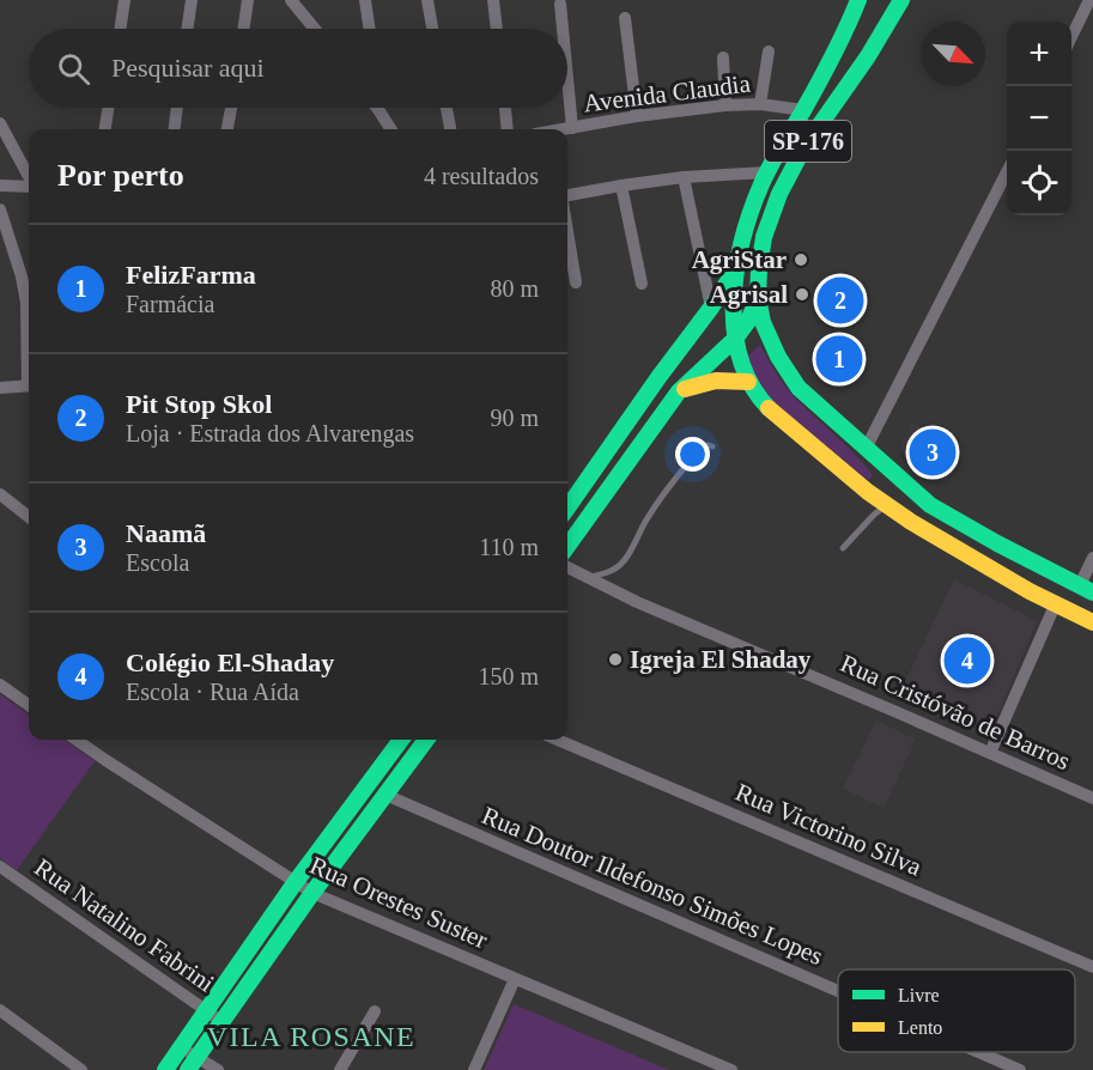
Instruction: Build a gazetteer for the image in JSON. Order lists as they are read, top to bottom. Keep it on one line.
{"streets":{"main road":["SP-176"],"street":["Avenida Claudia","Rua Cristóvão de Barros","Rua Victorino Silva","Rua Doutor Ildefonso Simões Lopes","Rua Orestes Suster","Rua Natalino Fabrini"]},"crossings":[["Avenida Claudia","SP-176"]],"districts":["VILA ROSANE"],"places":["AgriStar","Agrisal","Igreja El Shaday"],"legend":["Livre","Lento"],"north":"bottom right","page":{"map_buttons":["+","−"],"search":"Pesquisar aqui","heading":["Por perto","4 resultados"],"list":[{"mark":"1","name":"FelizFarma","note":"Farmácia","value":"80 m"},{"mark":"2","name":"Pit Stop Skol","note":"Loja · Estrada dos Alvarengas","value":"90 m"},{"mark":"3","name":"Naamã","note":"Escola","value":"110 m"},{"mark":"4","name":"Colégio El-Shaday","note":"Escola · Rua Aída","value":"150 m"}],"pins":["2","1","3","4"]}}
